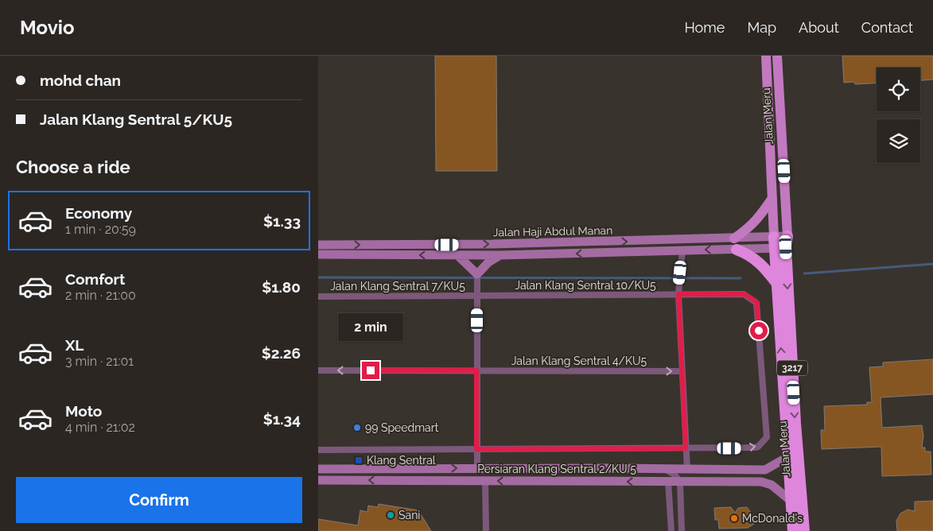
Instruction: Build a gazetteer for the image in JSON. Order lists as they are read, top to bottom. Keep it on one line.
{"streets":{"highway":["Jalan Meru","3217"],"street":["Jalan Haji Abdul Manan","Jalan Klang Sentral 10/KU5","Jalan Klang Sentral 7/KU5","Jalan Klang Sentral 4/KU5","Persiaran Klang Sentral 2/KU 5"]},"crossings":[["Jalan Meru","Jalan Haji Abdul Manan"],["Jalan Meru","Persiaran Klang Sentral 2/KU 5"],["Jalan Klang Sentral 10/KU5","Jalan Klang Sentral 7/KU5"]],"places":{"other":["99 Speedmart","Sani","McDonald's"],"transit":["Klang Sentral"]},"page":{"header":"Movio","nav":["Home","Map","About","Contact"],"banner":["mohd chan","Jalan Klang Sentral 5/KU5"],"heading":"Choose a ride","list":[{"name":"Economy","note":"1 min · 20:59","value":"$1.33"},{"name":"Comfort","note":"2 min · 21:00","value":"$1.80"},{"name":"XL","note":"3 min · 21:01","value":"$2.26"},{"name":"Moto","note":"4 min · 21:02","value":"$1.34"}],"bubble":"2 min","buttons":"Confirm"}}
